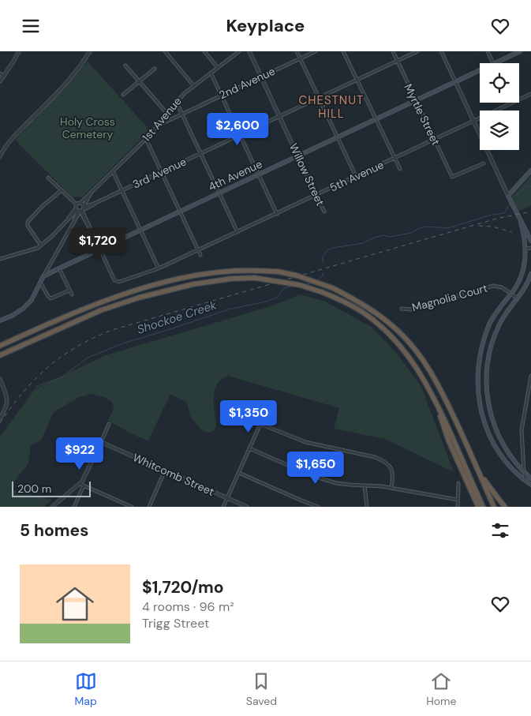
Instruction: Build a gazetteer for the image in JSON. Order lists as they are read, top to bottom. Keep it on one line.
{"streets":{"main road":["4th Avenue"],"street":["2nd Avenue","Myrtle Street","1st Avenue","3rd Avenue","Willow Street","5th Avenue","Magnolia Court","Whitcomb Street"]},"crossings":[["2nd Avenue","1st Avenue"],["2nd Avenue","Willow Street"],["Myrtle Street","3rd Avenue"],["Myrtle Street","4th Avenue"],["Myrtle Street","5th Avenue"],["1st Avenue","3rd Avenue"],["3rd Avenue","Willow Street"],["Willow Street","4th Avenue"],["Willow Street","5th Avenue"],["4th Avenue","5th Avenue"]],"districts":["CHESTNUT HILL"],"water":["Shockoe Creek"],"parks":["Holy Cross Cemetery"],"scale_bar":"200 m","page":{"header":"Keyplace","price":["$2,600","$1,720","$1,350","$922","$1,650"],"scale":"200 m","heading":"5 homes","list":[{"name":"$1,720/mo","note":"4 rooms · 96 m² · Trigg Street"}],"tabs":["Map","Saved","Home"]}}
